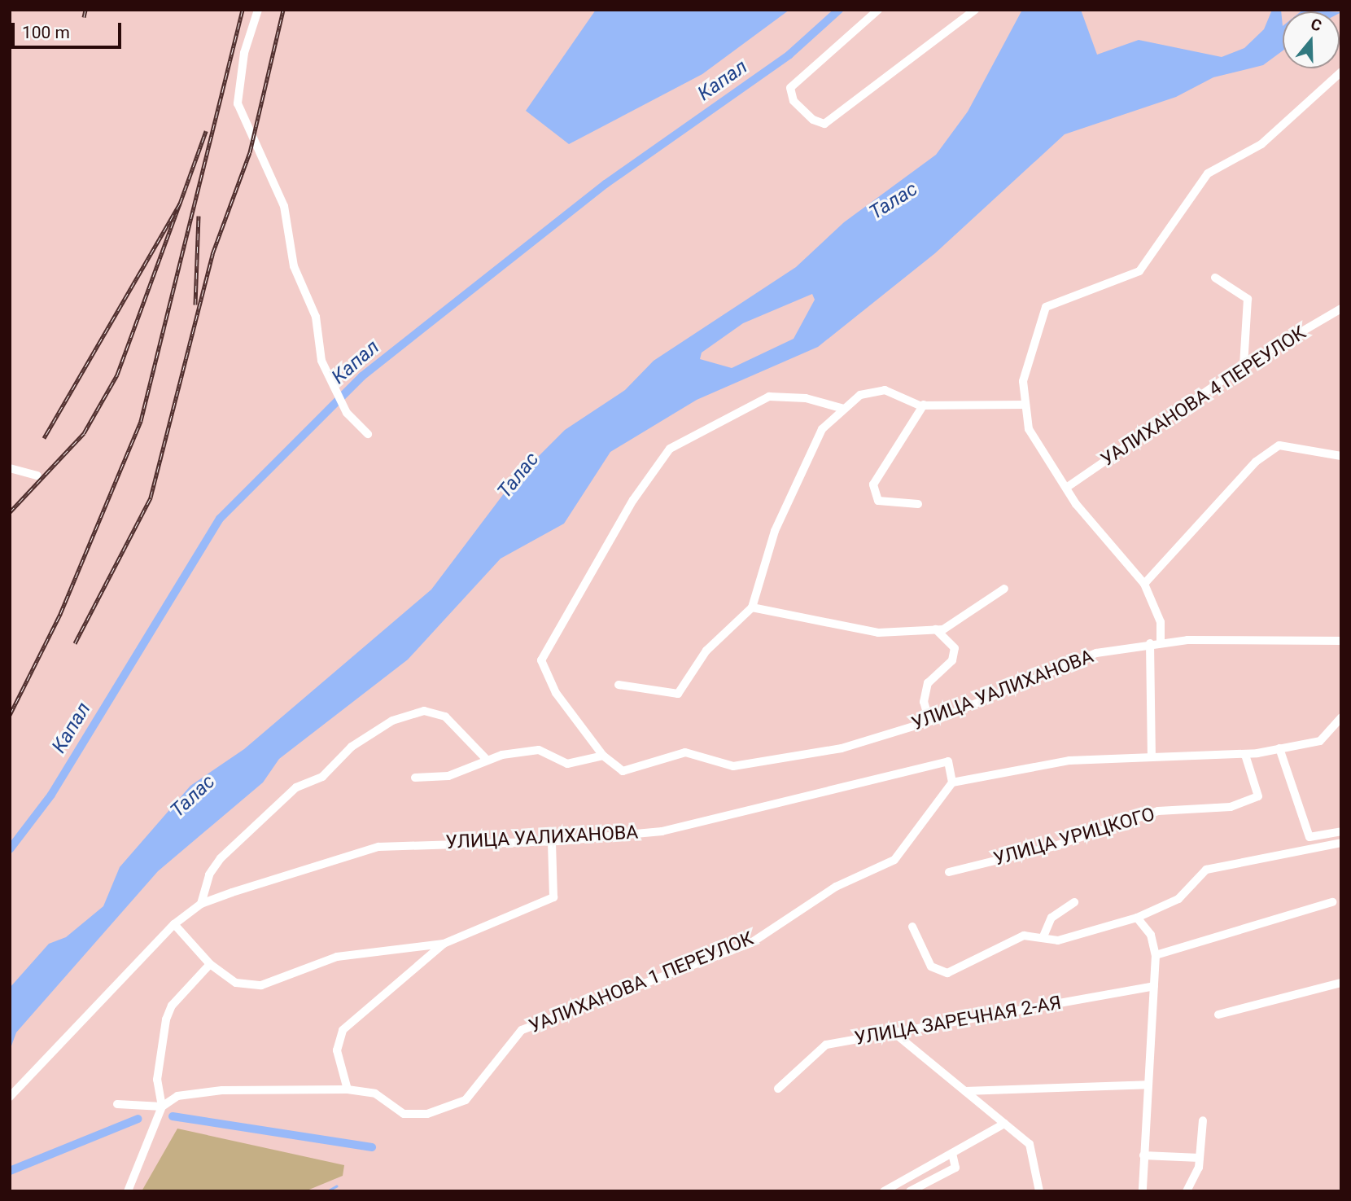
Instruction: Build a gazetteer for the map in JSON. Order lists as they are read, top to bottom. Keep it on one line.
{"streets":{"street":["УАЛИХАНОВА 4 ПЕРЕУЛОК","УЛИЦА УАЛИХАНОВА","УЛИЦА УРИЦКОГО","УАЛИХАНОВА 1 ПЕРЕУЛОК","УЛИЦА ЗАРЕЧНАЯ 2-АЯ"]},"crossings":[["УЛИЦА УАЛИХАНОВА","УАЛИХАНОВА 1 ПЕРЕУЛОК"]],"water":["Капал","Талас"],"scale_bar":"100 m","north":"top"}
